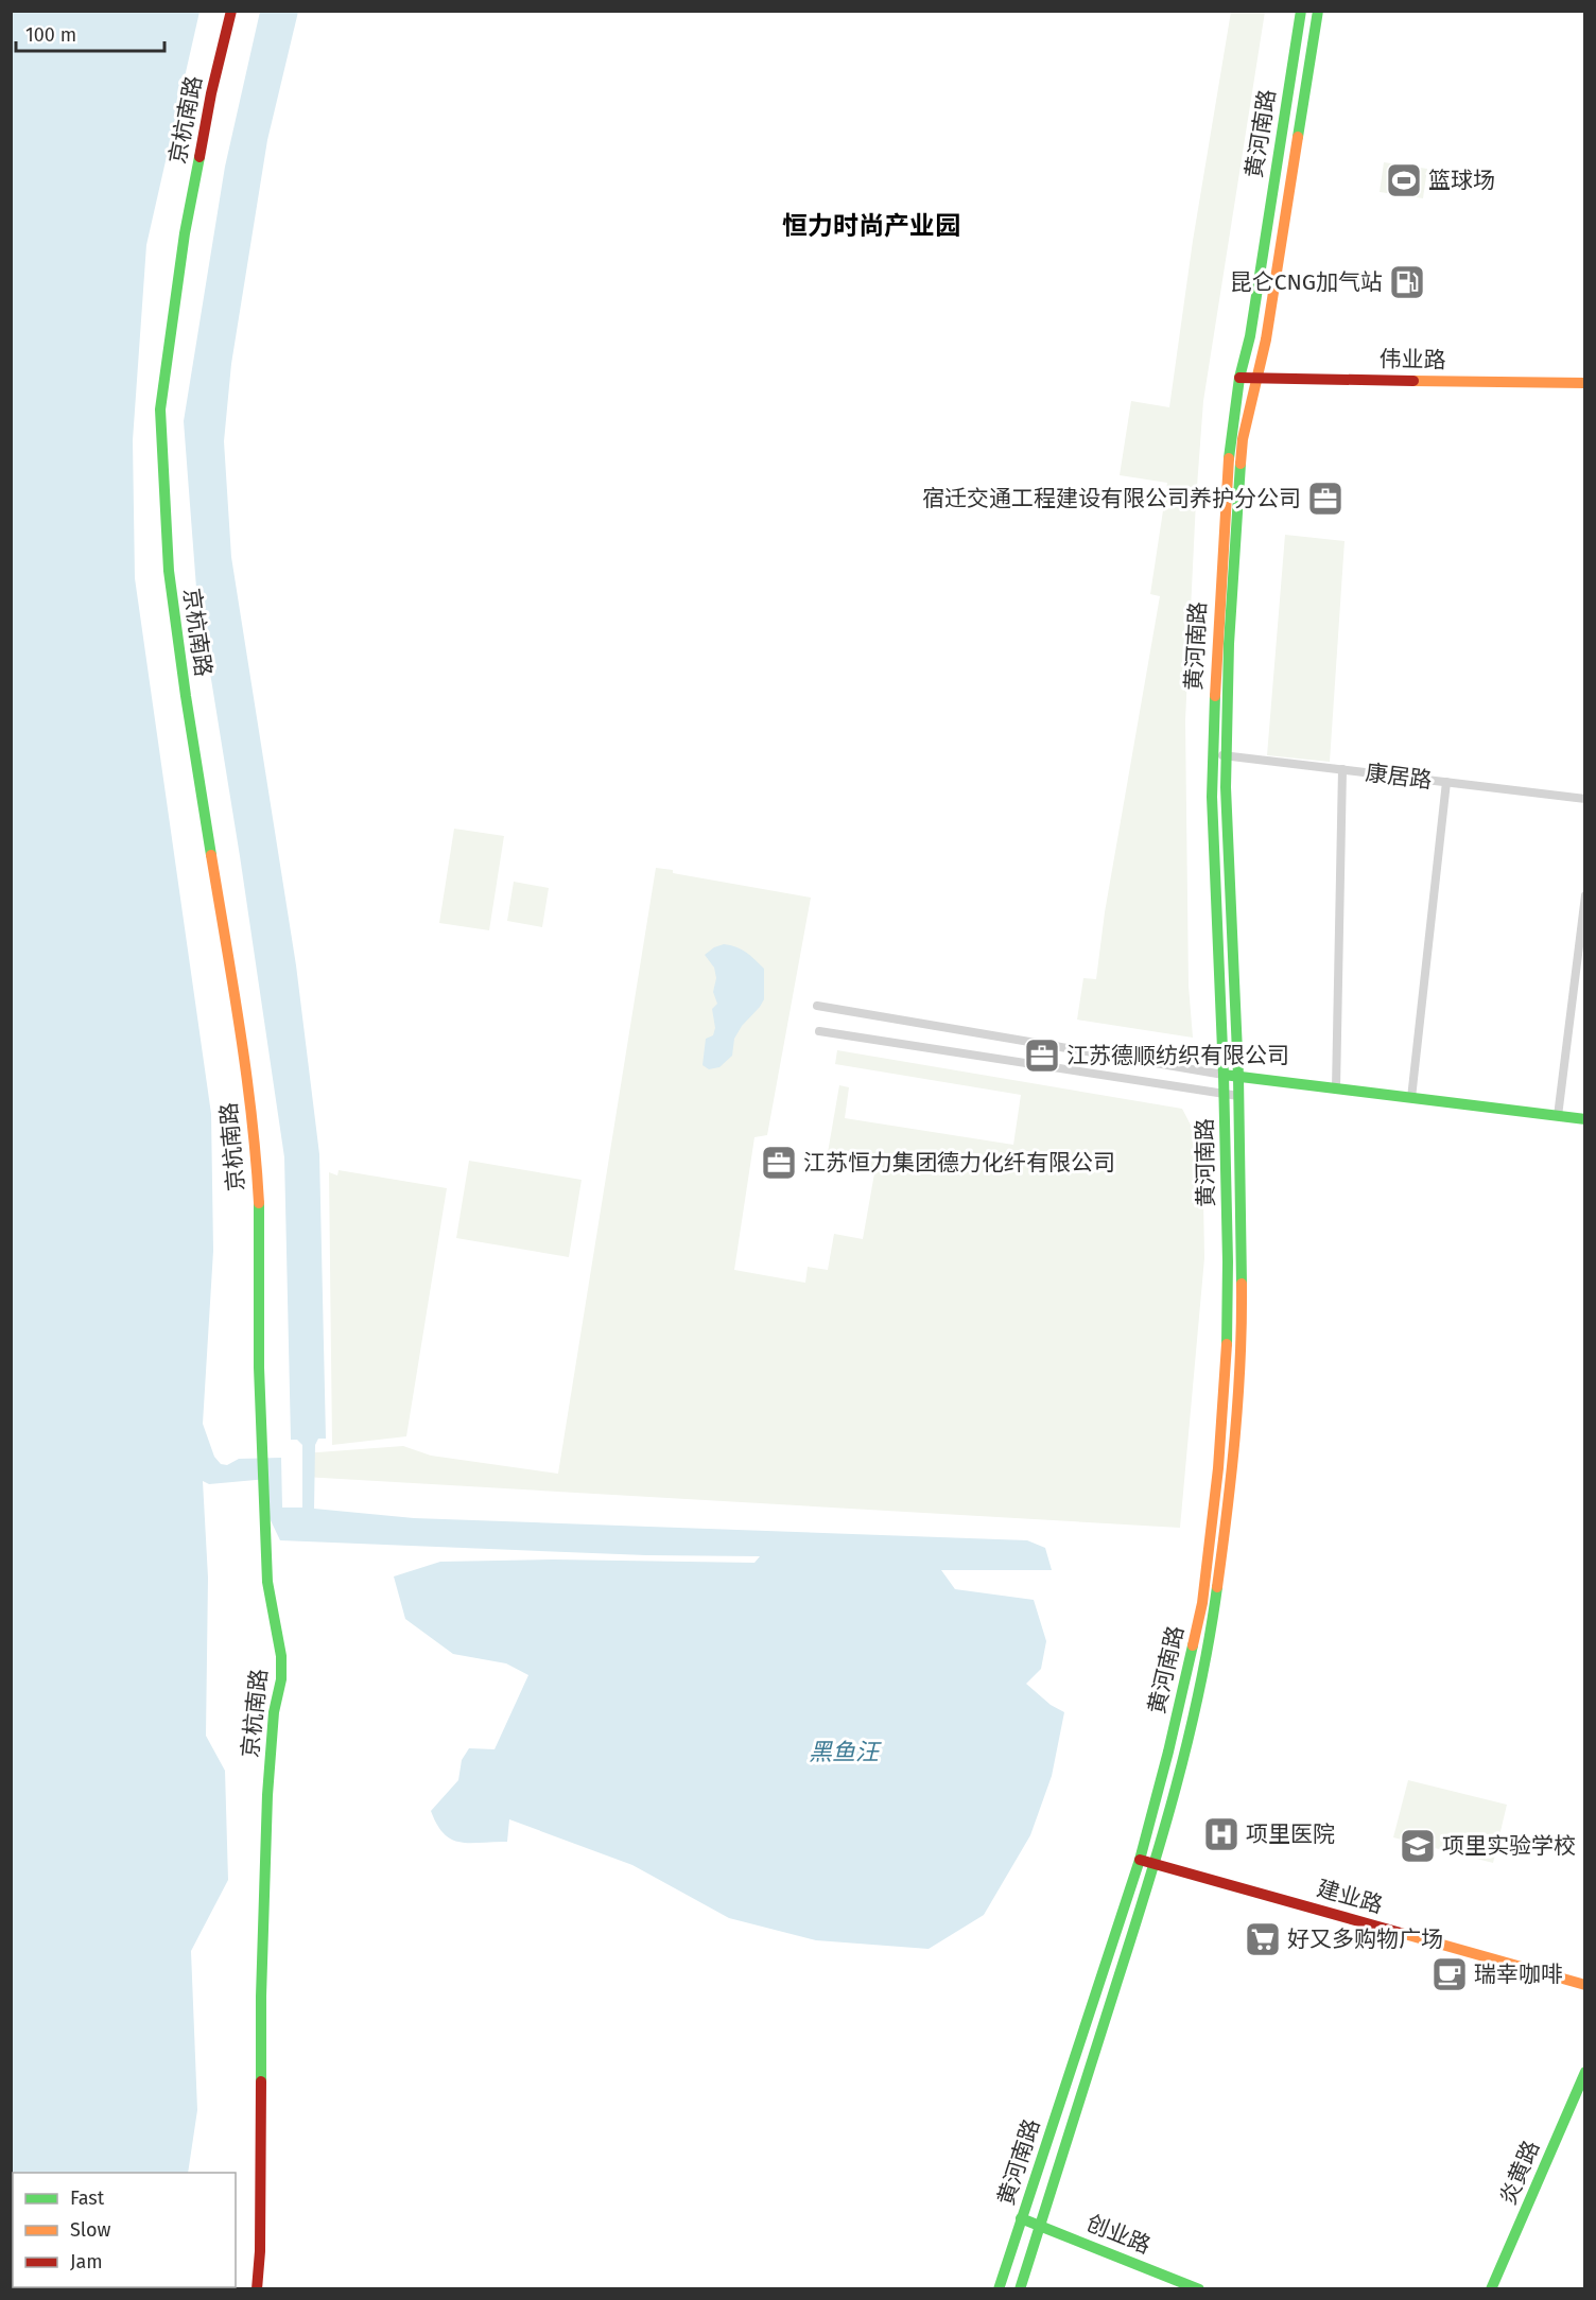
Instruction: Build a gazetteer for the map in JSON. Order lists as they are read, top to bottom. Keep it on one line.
{"streets":{"main road":["京杭南路","黄河南路","伟业路","建业路","炎黄路","创业路"],"street":["康居路"]},"crossings":[["黄河南路","伟业路"],["黄河南路","康居路"],["黄河南路","建业路"],["黄河南路","创业路"]],"districts":["恒力时尚产业园"],"water":["黑鱼汪"],"places":{"sports":["篮球场"],"fuel station":["昆仑CNG加气站"],"office":["宿迁交通工程建设有限公司养护分公司","江苏德顺纺织有限公司","江苏恒力集团德力化纤有限公司"],"hospital":["项里医院"],"school or university":["项里实验学校"],"supermarket":["好又多购物广场"],"cafe":["瑞幸咖啡"]},"legend":["Fast","Slow","Jam"],"scale_bar":"100 m"}
